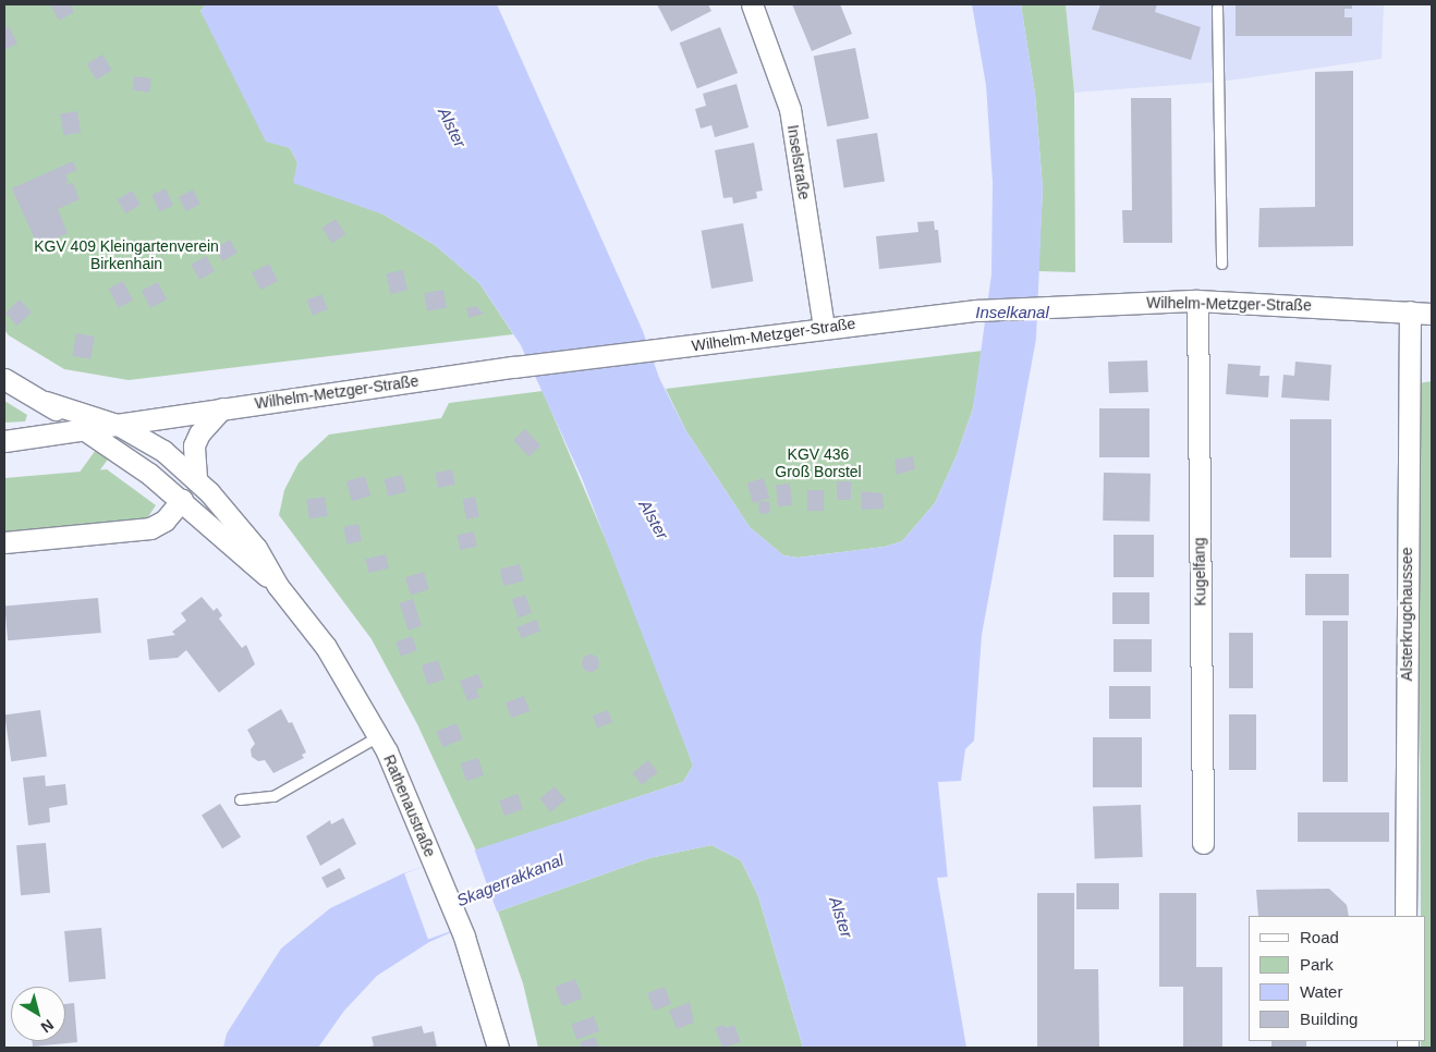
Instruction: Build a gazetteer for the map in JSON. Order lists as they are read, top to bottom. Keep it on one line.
{"streets":{"street":["Inselstraße","Wilhelm-Metzger-Straße","Kugelfang","Alsterkrugchaussee","Rathenaustraße"]},"crossings":[["Inselstraße","Wilhelm-Metzger-Straße"],["Wilhelm-Metzger-Straße","Kugelfang"],["Wilhelm-Metzger-Straße","Alsterkrugchaussee"],["Wilhelm-Metzger-Straße","Rathenaustraße"]],"water":["Alster","Inselkanal","Skagerrakkanal"],"parks":["KGV 409 Kleingartenverein Birkenhain","KGV 436 Groß Borstel"],"legend":["Road","Park","Water","Building"],"north":"bottom right"}
